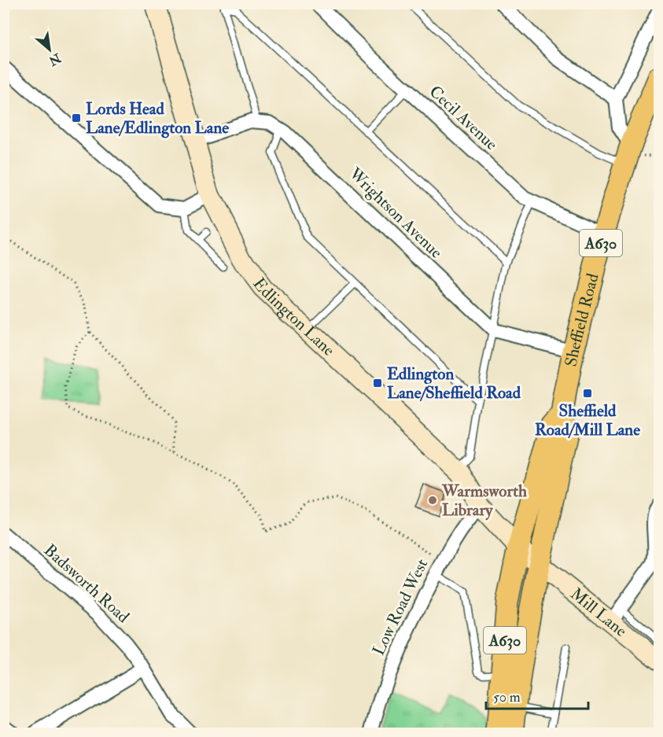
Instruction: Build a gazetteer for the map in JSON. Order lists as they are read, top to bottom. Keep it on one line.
{"streets":{"main road":["A630","Edlington Lane","Sheffield Road","Mill Lane"],"street":["Cecil Avenue","Wrightson Avenue","Badsworth Road","Low Road West"]},"crossings":[["Cecil Avenue","Sheffield Road"],["Wrightson Avenue","Edlington Lane"],["Wrightson Avenue","Sheffield Road"],["A630","Edlington Lane"],["A630","Sheffield Road"],["A630","Mill Lane"],["Edlington Lane","Sheffield Road"],["Edlington Lane","Low Road West"],["Edlington Lane","Mill Lane"],["Sheffield Road","Mill Lane"]],"places":{"transit":["Lords Head Lane/Edlington Lane","Edlington Lane/Sheffield Road","Sheffield Road/Mill Lane"],"other":["Warmsworth Library"]},"scale_bar":"50 m","north":"bottom right"}
